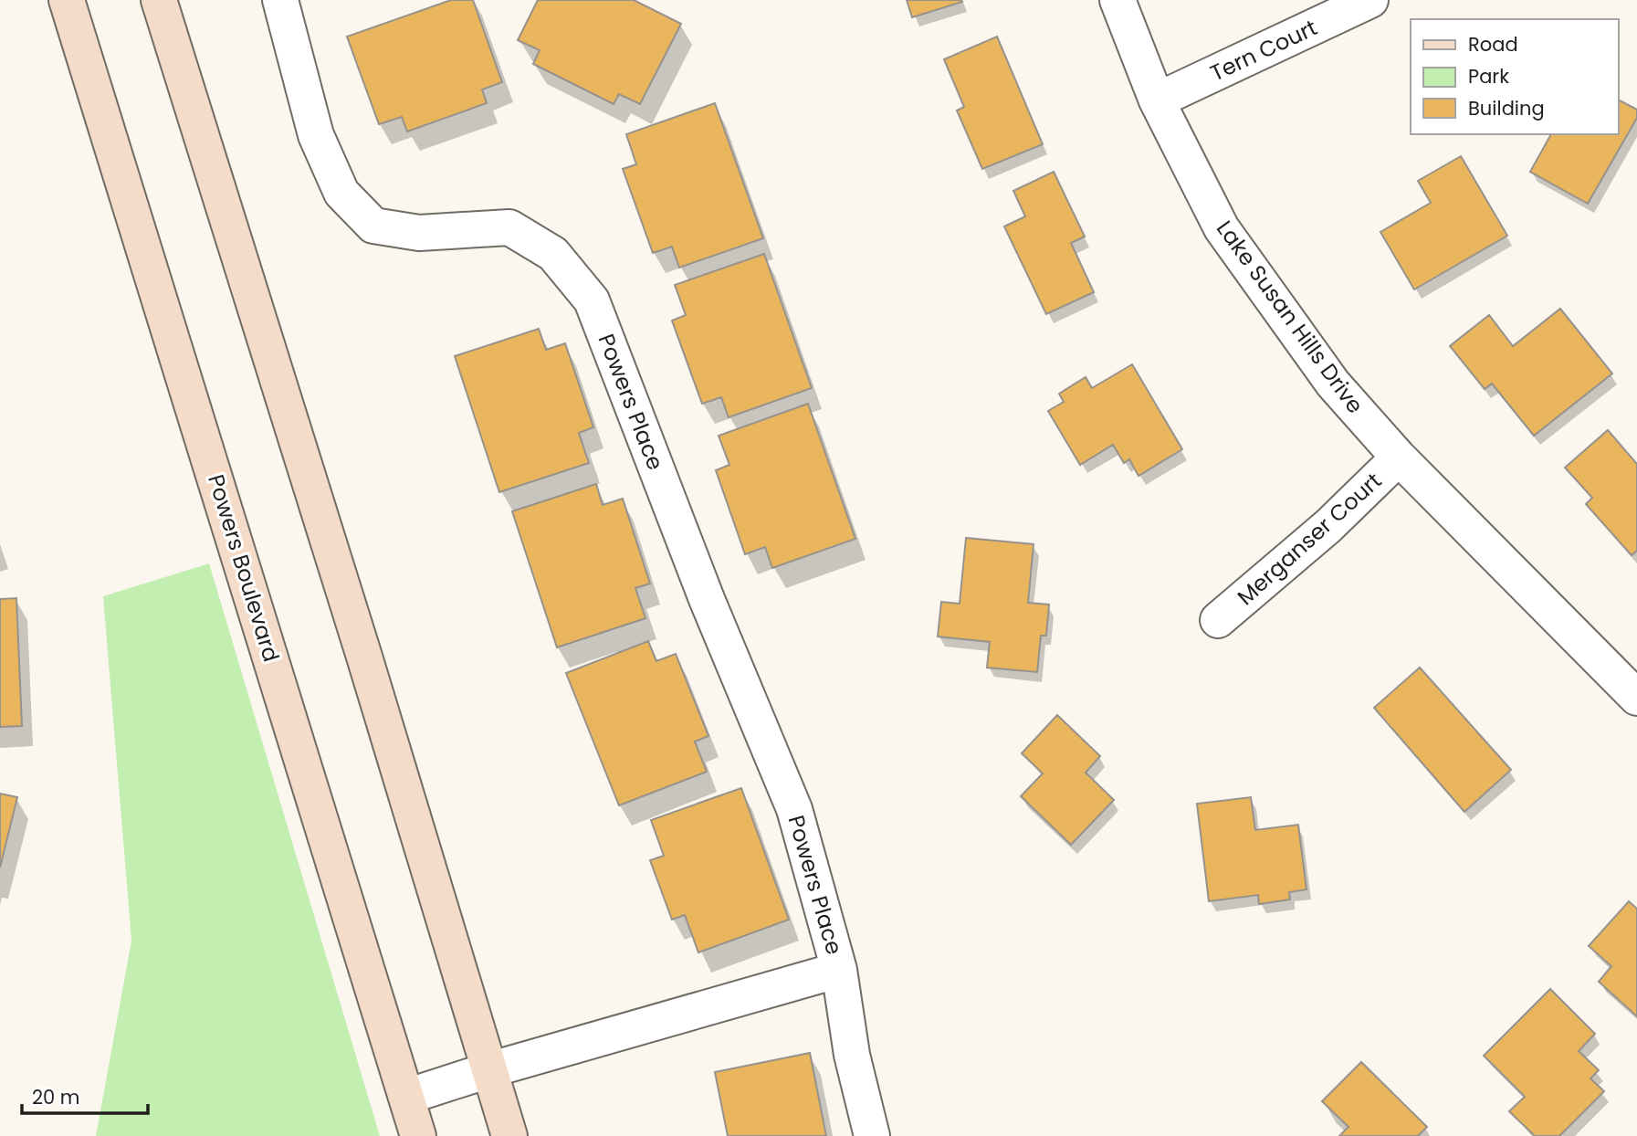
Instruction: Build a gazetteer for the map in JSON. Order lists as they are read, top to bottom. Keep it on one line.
{"streets":{"main road":["Powers Boulevard"],"street":["Tern Court","Lake Susan Hills Drive","Powers Place","Merganser Court"]},"crossings":[["Tern Court","Lake Susan Hills Drive"],["Lake Susan Hills Drive","Merganser Court"],["Powers Place","Powers Boulevard"]],"legend":["Road","Park","Building"],"scale_bar":"20 m"}
